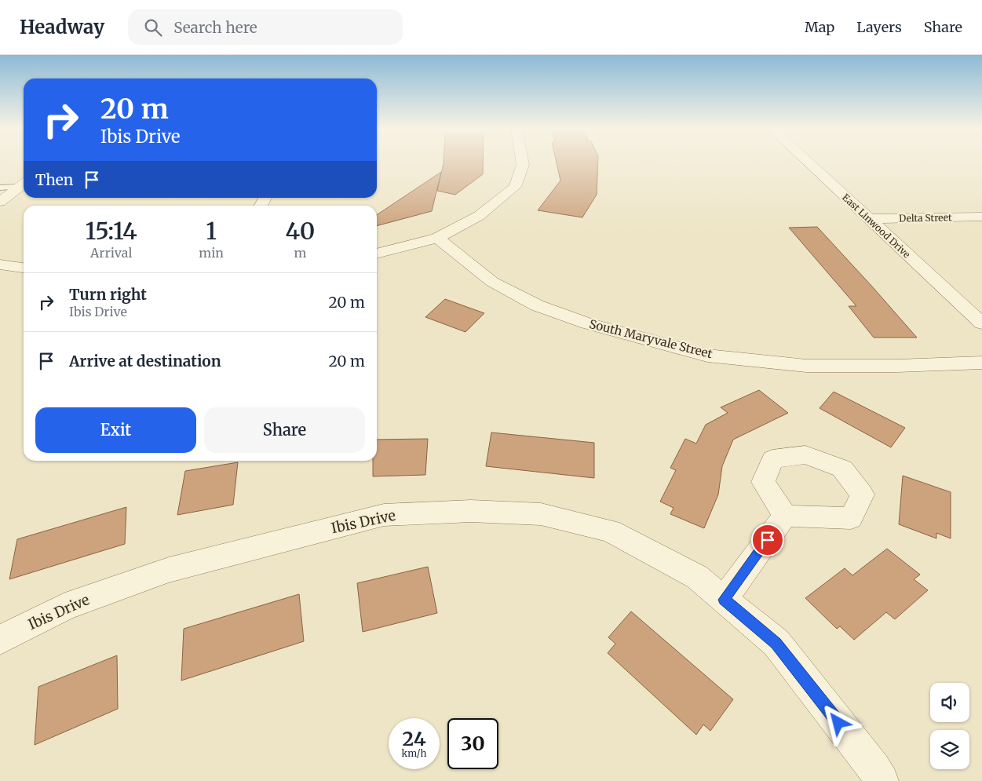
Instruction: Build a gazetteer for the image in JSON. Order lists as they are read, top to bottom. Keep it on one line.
{"streets":{"street":["Delta Street","East Linwood Drive","South Maryvale Street","Ibis Drive"]},"crossings":[["Delta Street","East Linwood Drive"]],"page":{"header":"Headway","search":"Search here","nav":["Map","Layers","Share"],"turn":["20 m","Ibis Drive"],"then":"Then","eta":["15:14","Arrival","1","min","40","m"],"list":[{"name":"Turn right","note":"Ibis Drive","value":"20 m"},{"name":"Arrive at destination","value":"20 m"}],"buttons":["Exit","Share"],"speed":"24 km/h","limit":"30"}}
